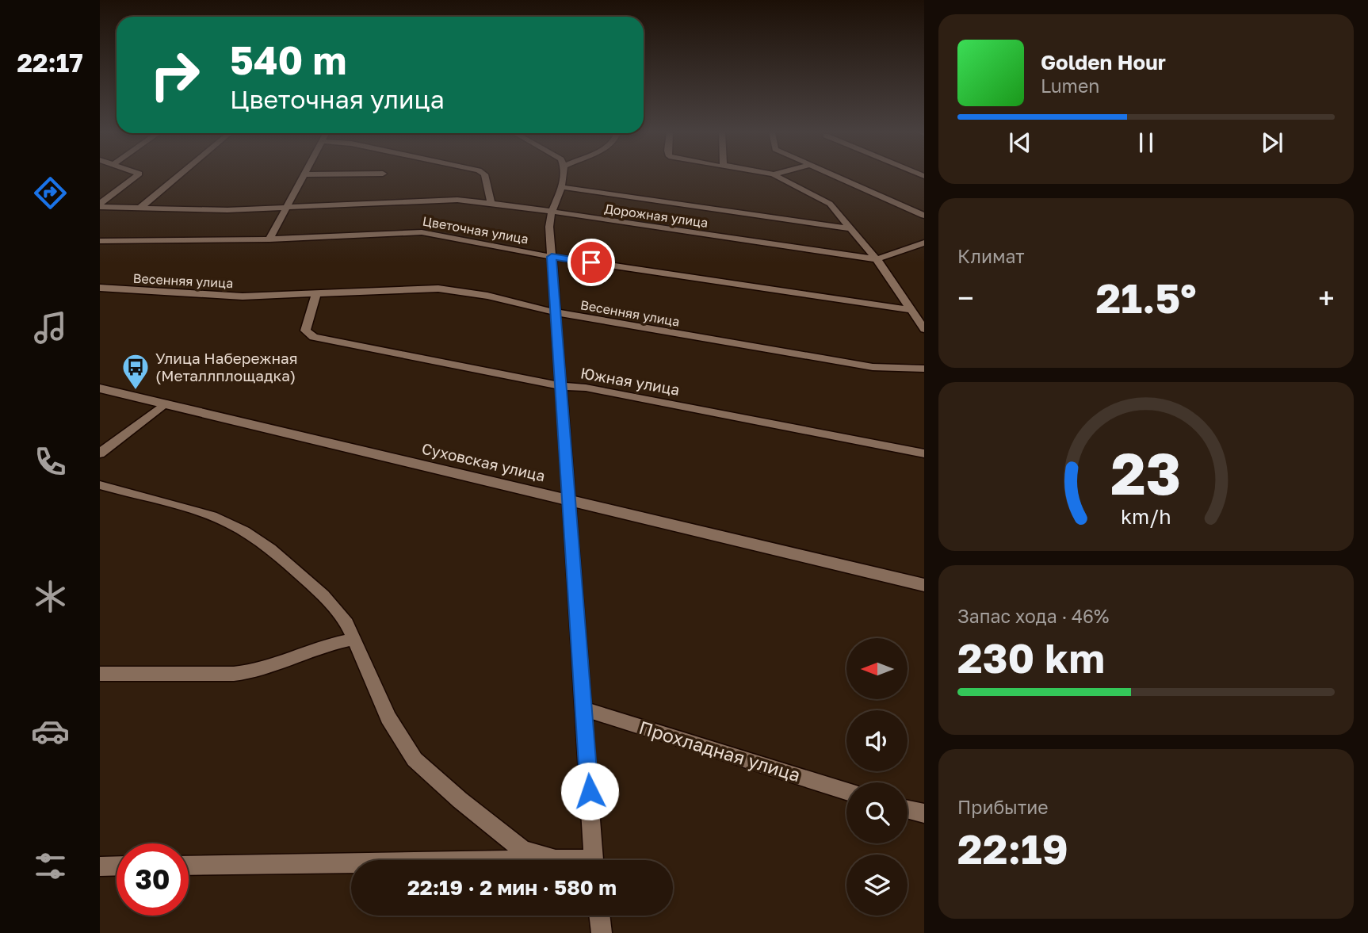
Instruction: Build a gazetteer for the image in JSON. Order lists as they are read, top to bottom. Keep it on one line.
{"streets":{"street":["Дорожная улица","Цветочная улица","Весенняя улица","Южная улица","Суховская улица","Прохладная улица"]},"crossings":[["Весенняя улица","Южная улица"]],"places":{"bus stop":["Улица Набережная (Металлплощадка)"]},"north":"left","page":{"tabs":"22:17","turn":["540 m","Цветочная улица"],"song":["Golden Hour","Lumen"],"tile":["Климат",["Запас хода · 46%","230 km"],["Прибытие","22:19"]],"heat":["−","21.5°","+"],"limit":"30","trip":"22:19 · 2 мин · 580 m","gauge":["23","km/h"]}}
